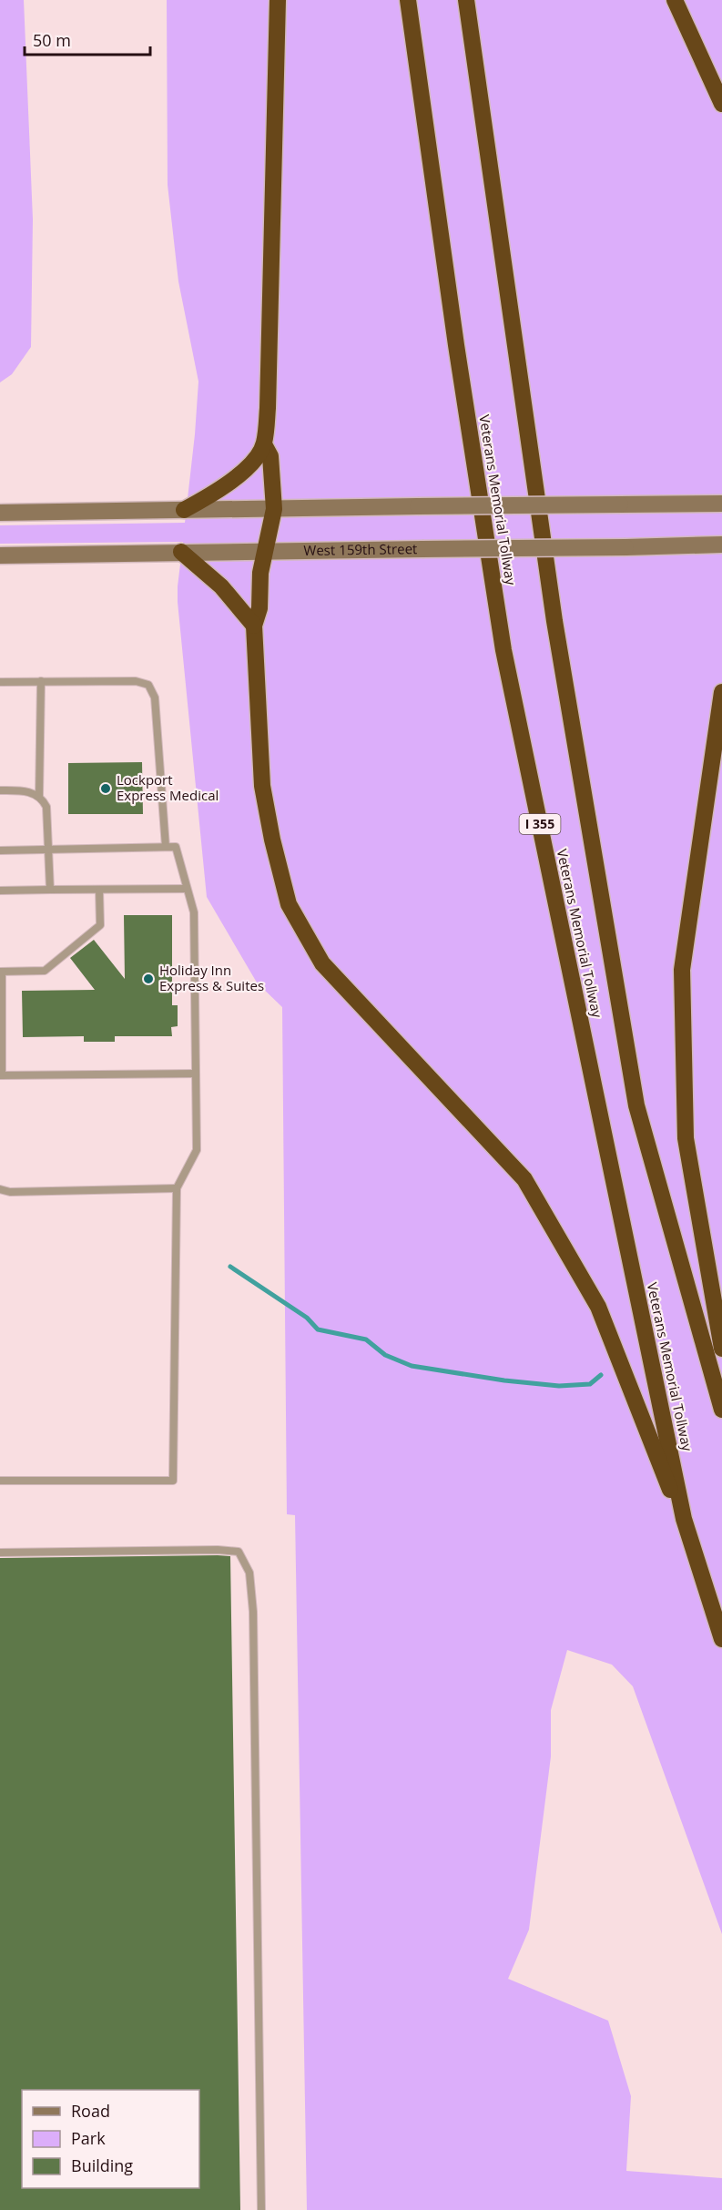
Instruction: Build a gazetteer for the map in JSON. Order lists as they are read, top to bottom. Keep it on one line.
{"streets":{"highway":["Veterans Memorial Tollway","I 355"],"main road":["West 159th Street"]},"places":["Lockport Express Medical","Holiday Inn Express & Suites"],"legend":["Road","Park","Building"],"scale_bar":"50 m"}
